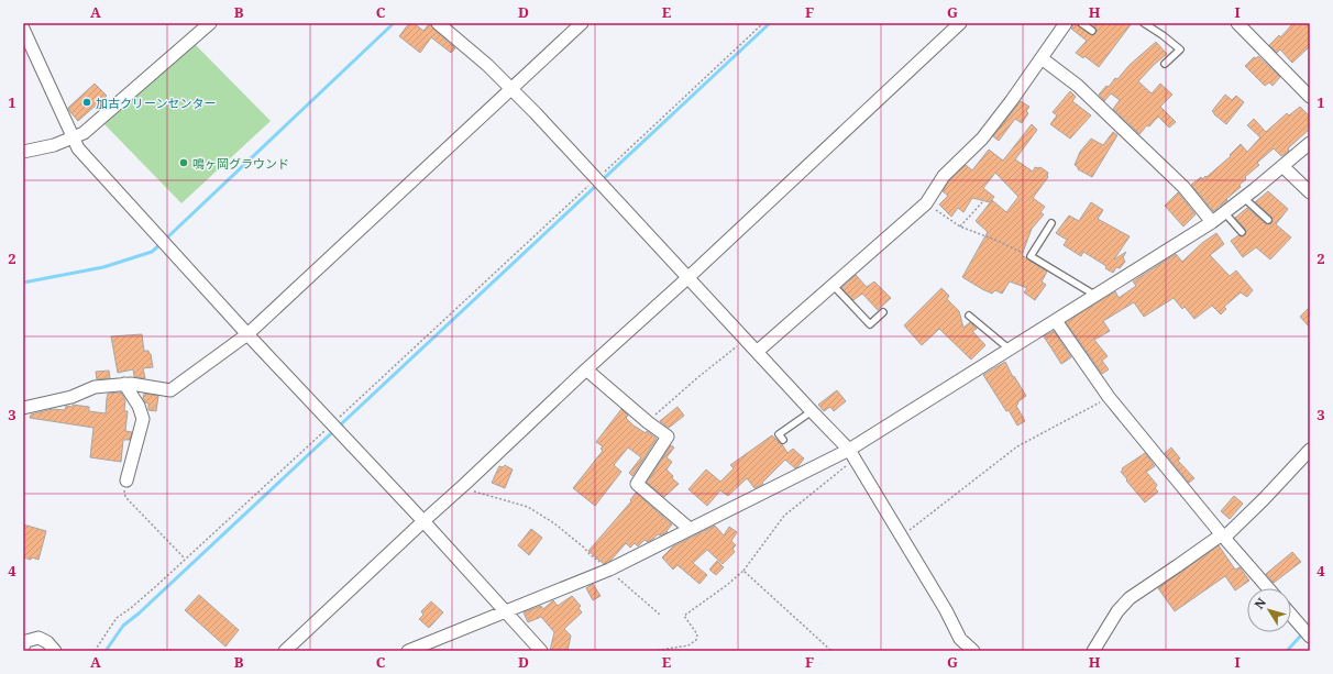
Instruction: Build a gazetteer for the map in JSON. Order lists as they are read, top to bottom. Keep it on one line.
{"places":["加古クリーンセンター","鳴ヶ岡グラウンド"],"north":"top left","grid":{"columns":["A","B","C","D","E","F","G","H","I"],"rows":["1","2","3","4"]}}
